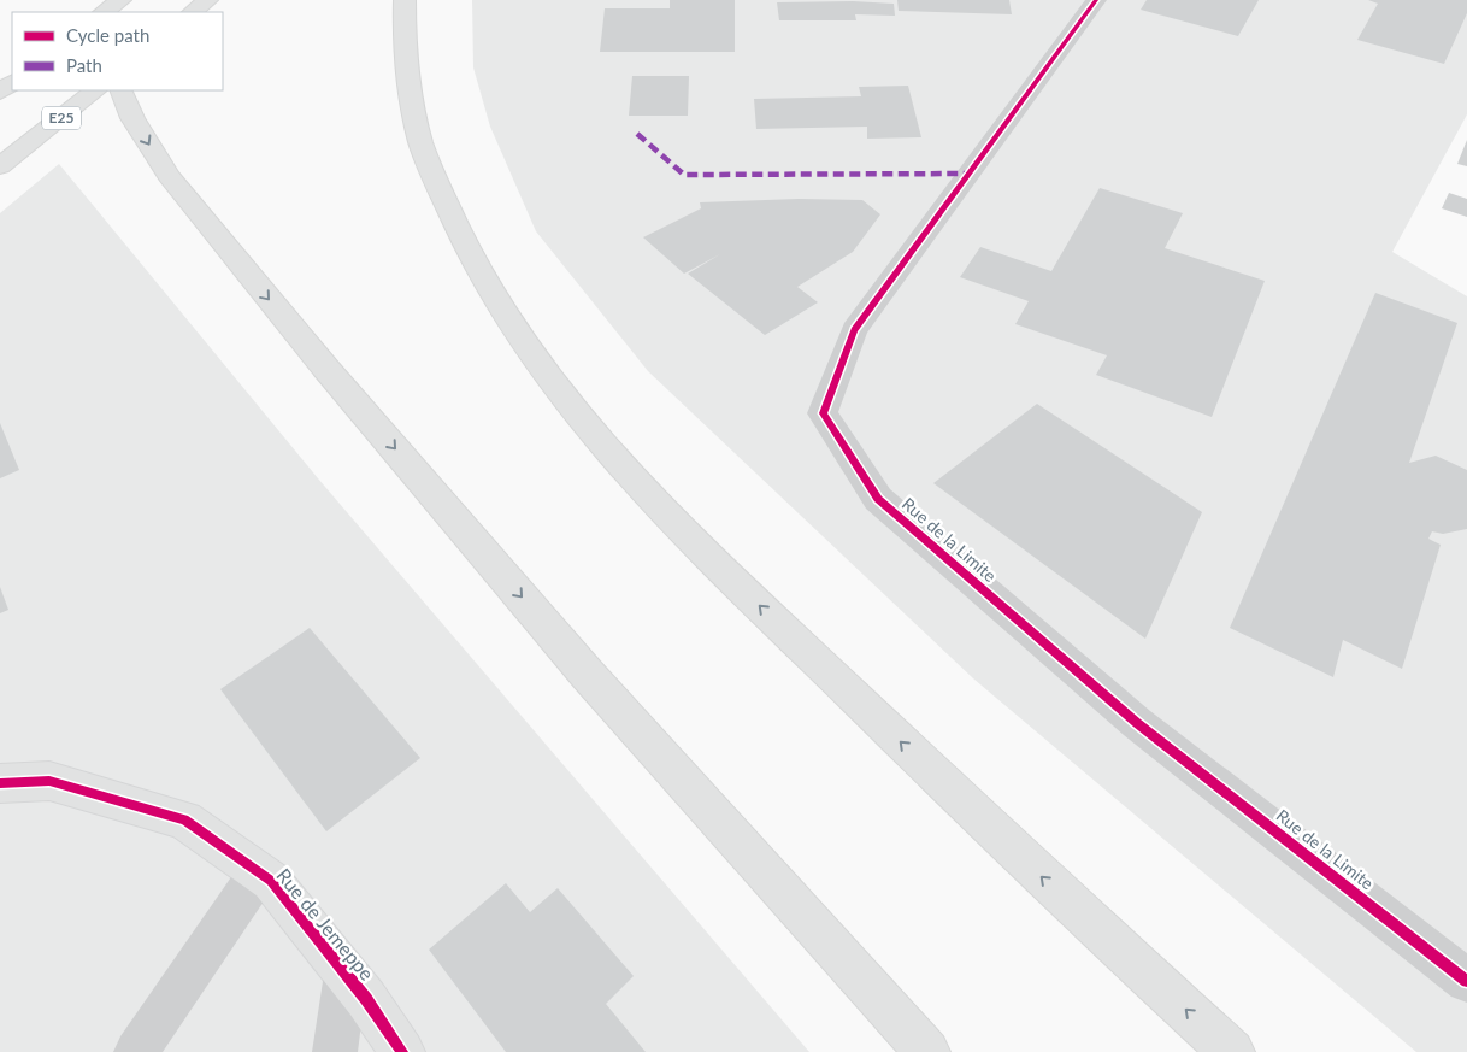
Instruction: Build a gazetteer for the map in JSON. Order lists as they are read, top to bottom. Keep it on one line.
{"streets":{"main road":["E25","Rue de Jemeppe"],"street":["Rue de la Limite"]},"legend":["Cycle path","Path"]}
